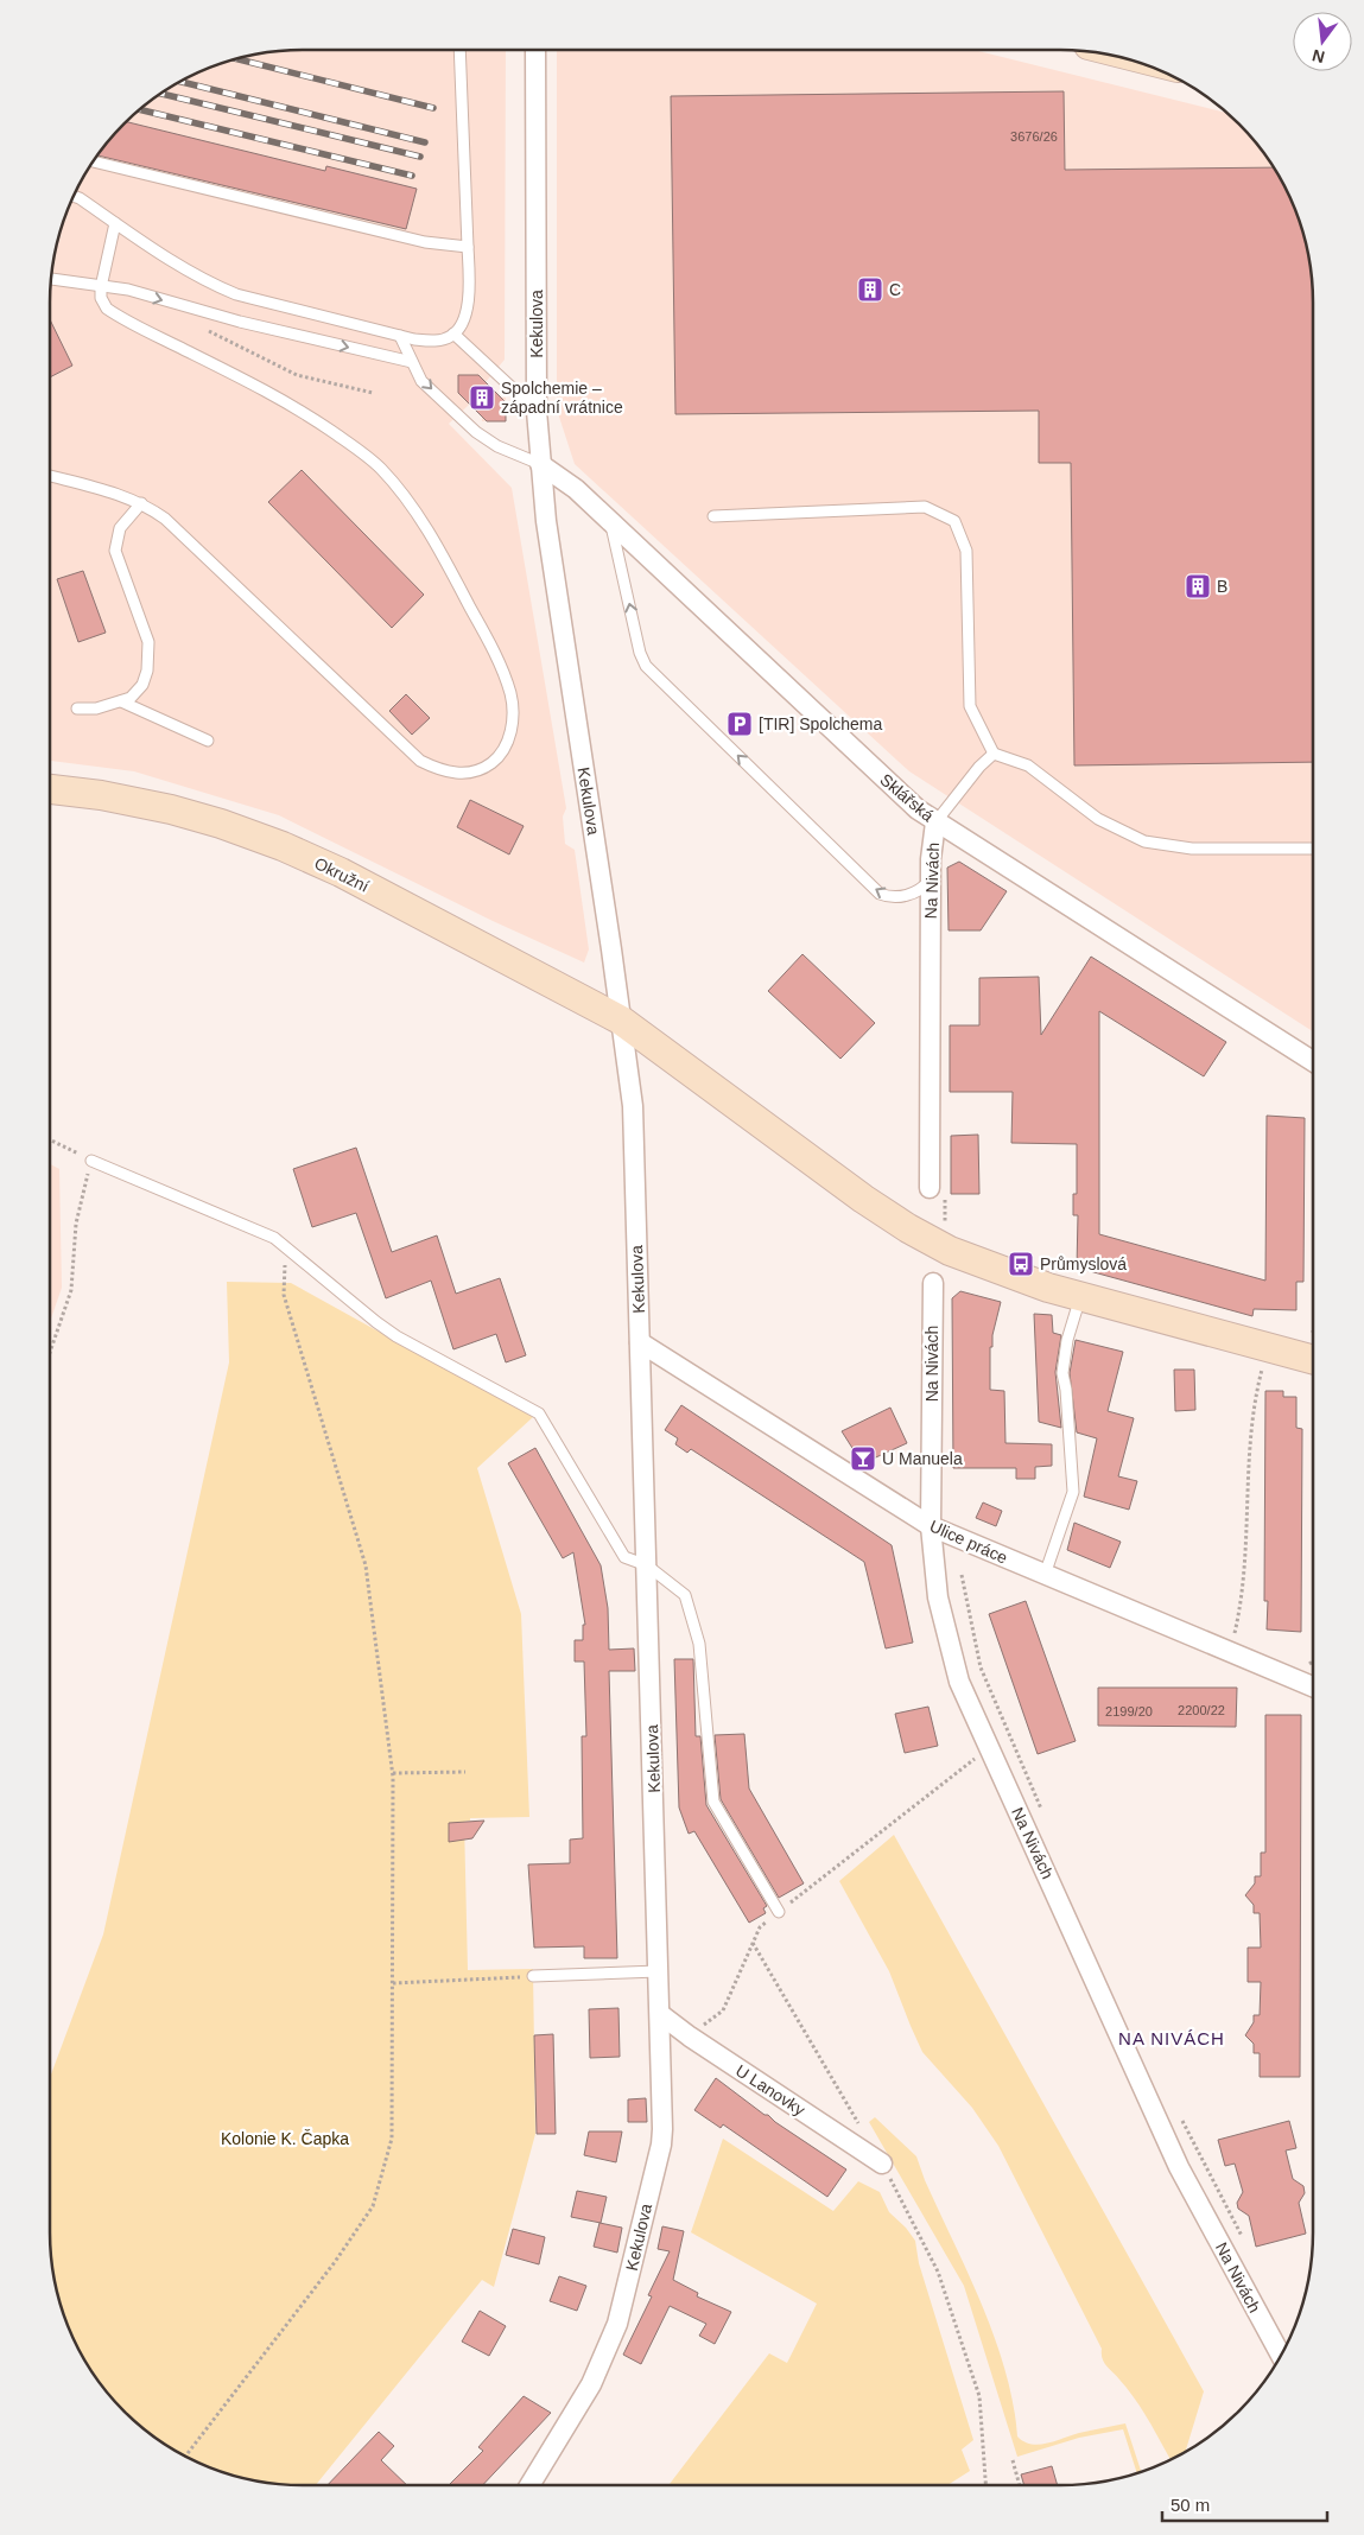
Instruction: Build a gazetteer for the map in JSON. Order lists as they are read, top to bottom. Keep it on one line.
{"streets":{"street":["Kekulova","Sklářská","Okružní","Na Nivách","Ulice práce","U Lanovky"]},"crossings":[["Kekulova","Sklářská"],["Kekulova","Okružní"],["Kekulova","Ulice práce"],["Kekulova","U Lanovky"],["Sklářská","Na Nivách"],["Na Nivách","Ulice práce"]],"districts":["NA NIVÁCH"],"parks":["Kolonie K. Čapka"],"places":{"building":["C","Spolchemie – západní vrátnice","B"],"parking":["[TIR] Spolchema"],"bus stop":["Průmyslová"],"bar":["U Manuela"]},"house_numbers":["3676/26","2200/22","2199/20"],"scale_bar":"50 m","north":"bottom"}
